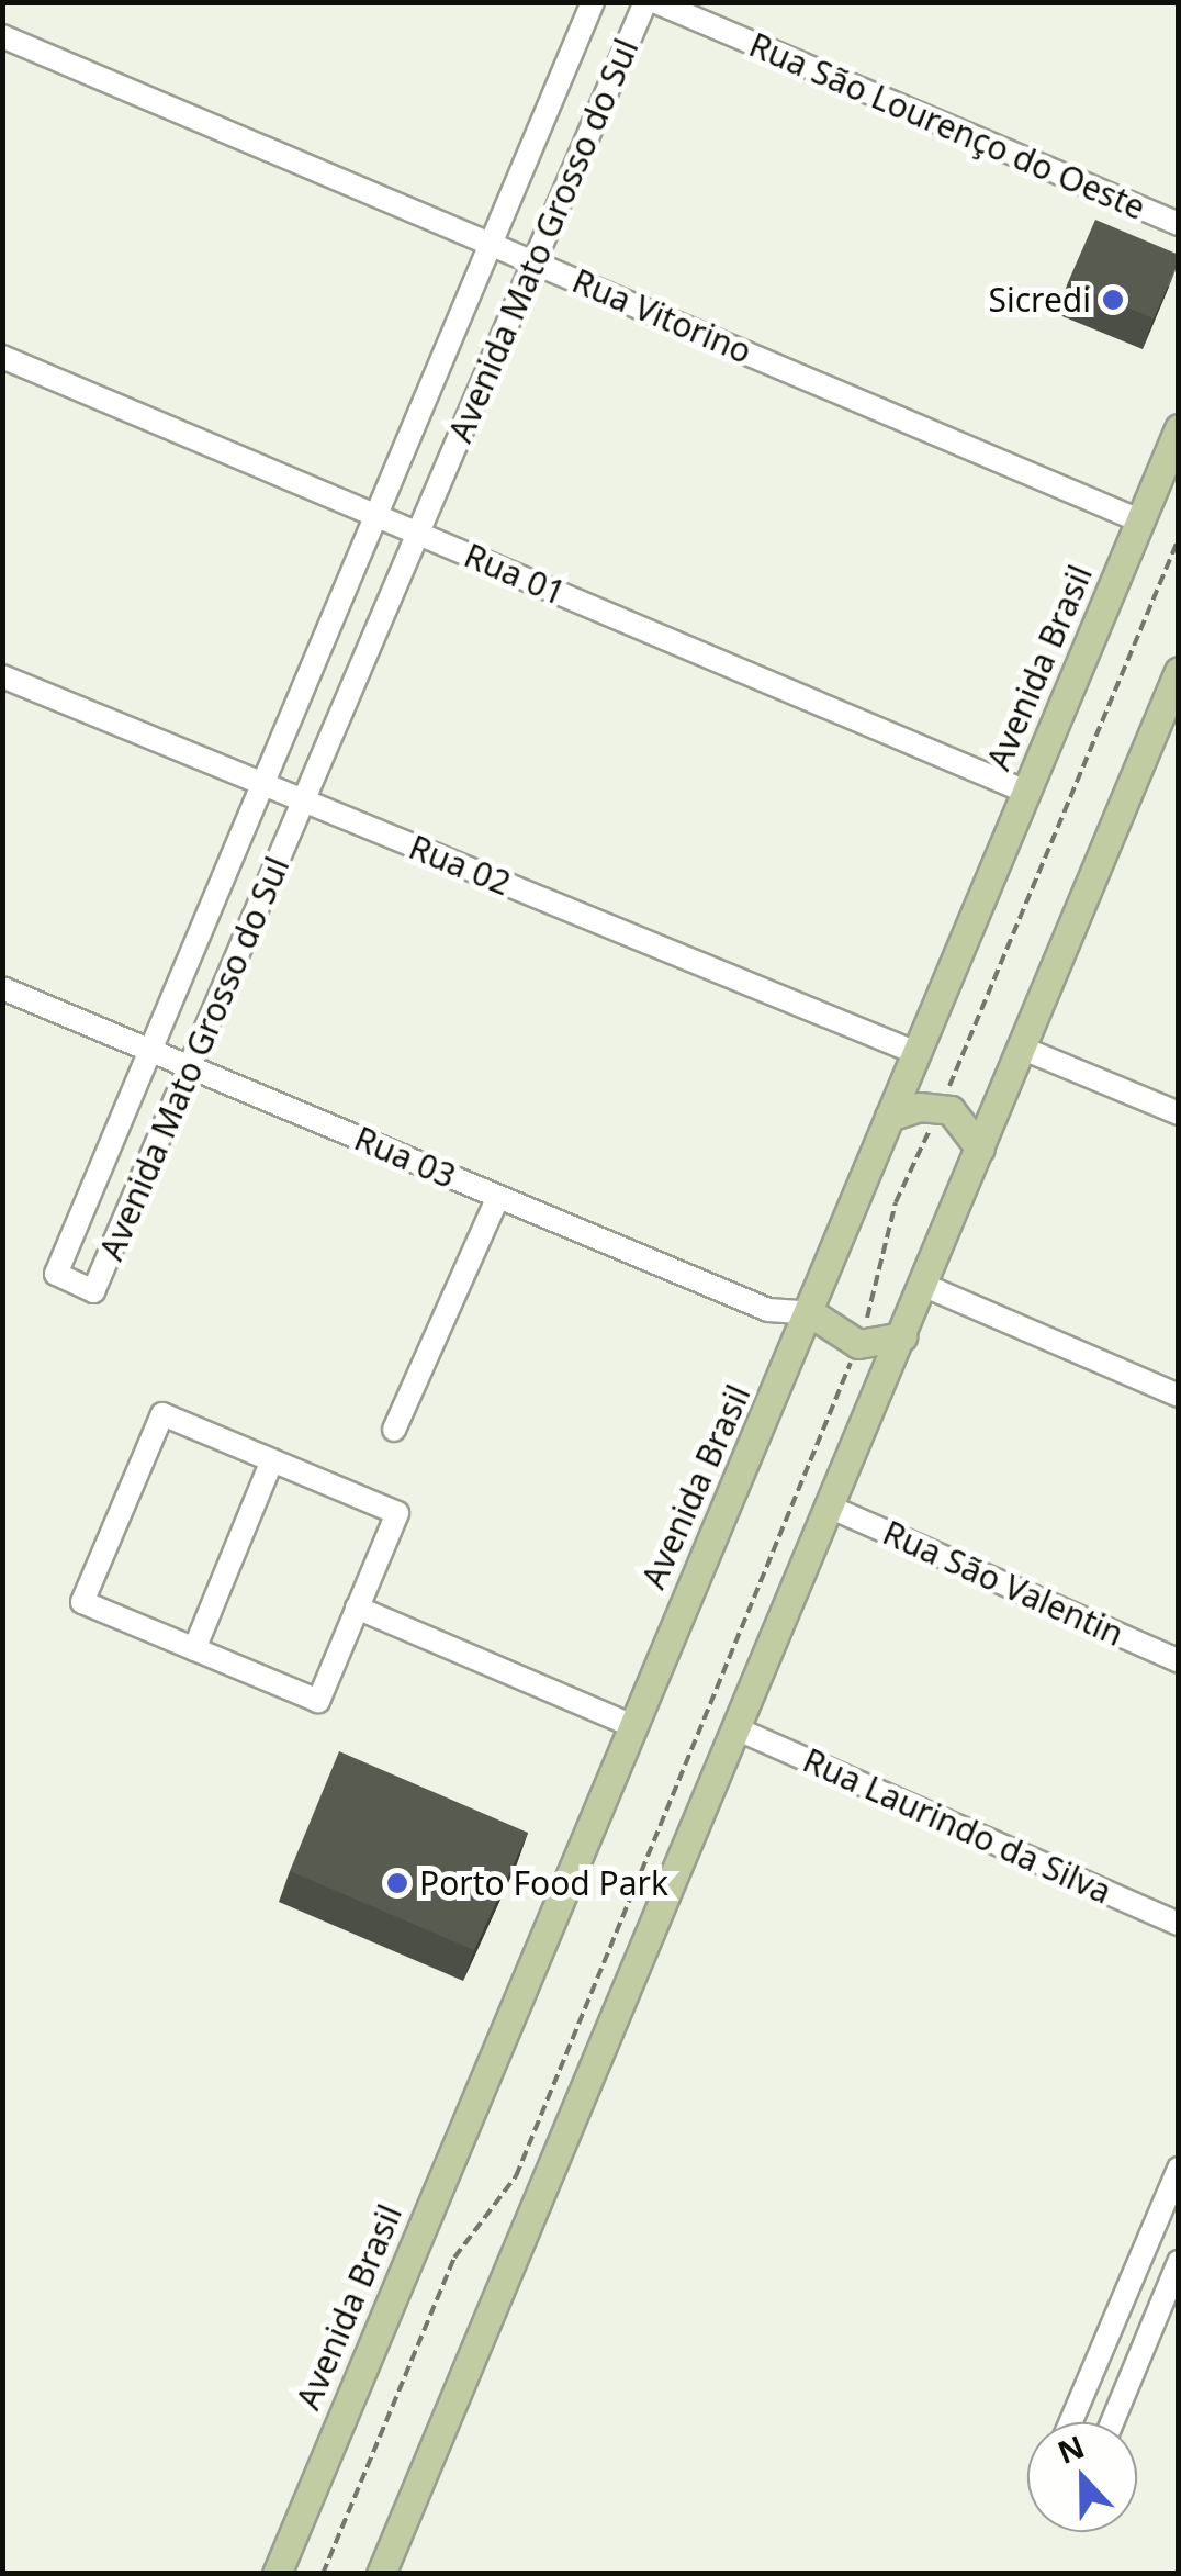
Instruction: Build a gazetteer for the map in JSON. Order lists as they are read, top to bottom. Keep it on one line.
{"streets":{"main road":["Avenida Brasil"],"street":["Rua São Lourenço do Oeste","Avenida Mato Grosso do Sul","Rua Vitorino","Rua 01","Rua 02","Rua 03","Rua São Valentin","Rua Laurindo da Silva"]},"crossings":[["Avenida Mato Grosso do Sul","Rua Vitorino"],["Avenida Mato Grosso do Sul","Rua 01"],["Avenida Mato Grosso do Sul","Rua 02"],["Avenida Mato Grosso do Sul","Rua 03"],["Rua Vitorino","Avenida Brasil"],["Rua 01","Avenida Brasil"],["Avenida Brasil","Rua 02"],["Avenida Brasil","Rua 03"]],"places":["Sicredi","Porto Food Park"],"north":"top"}
